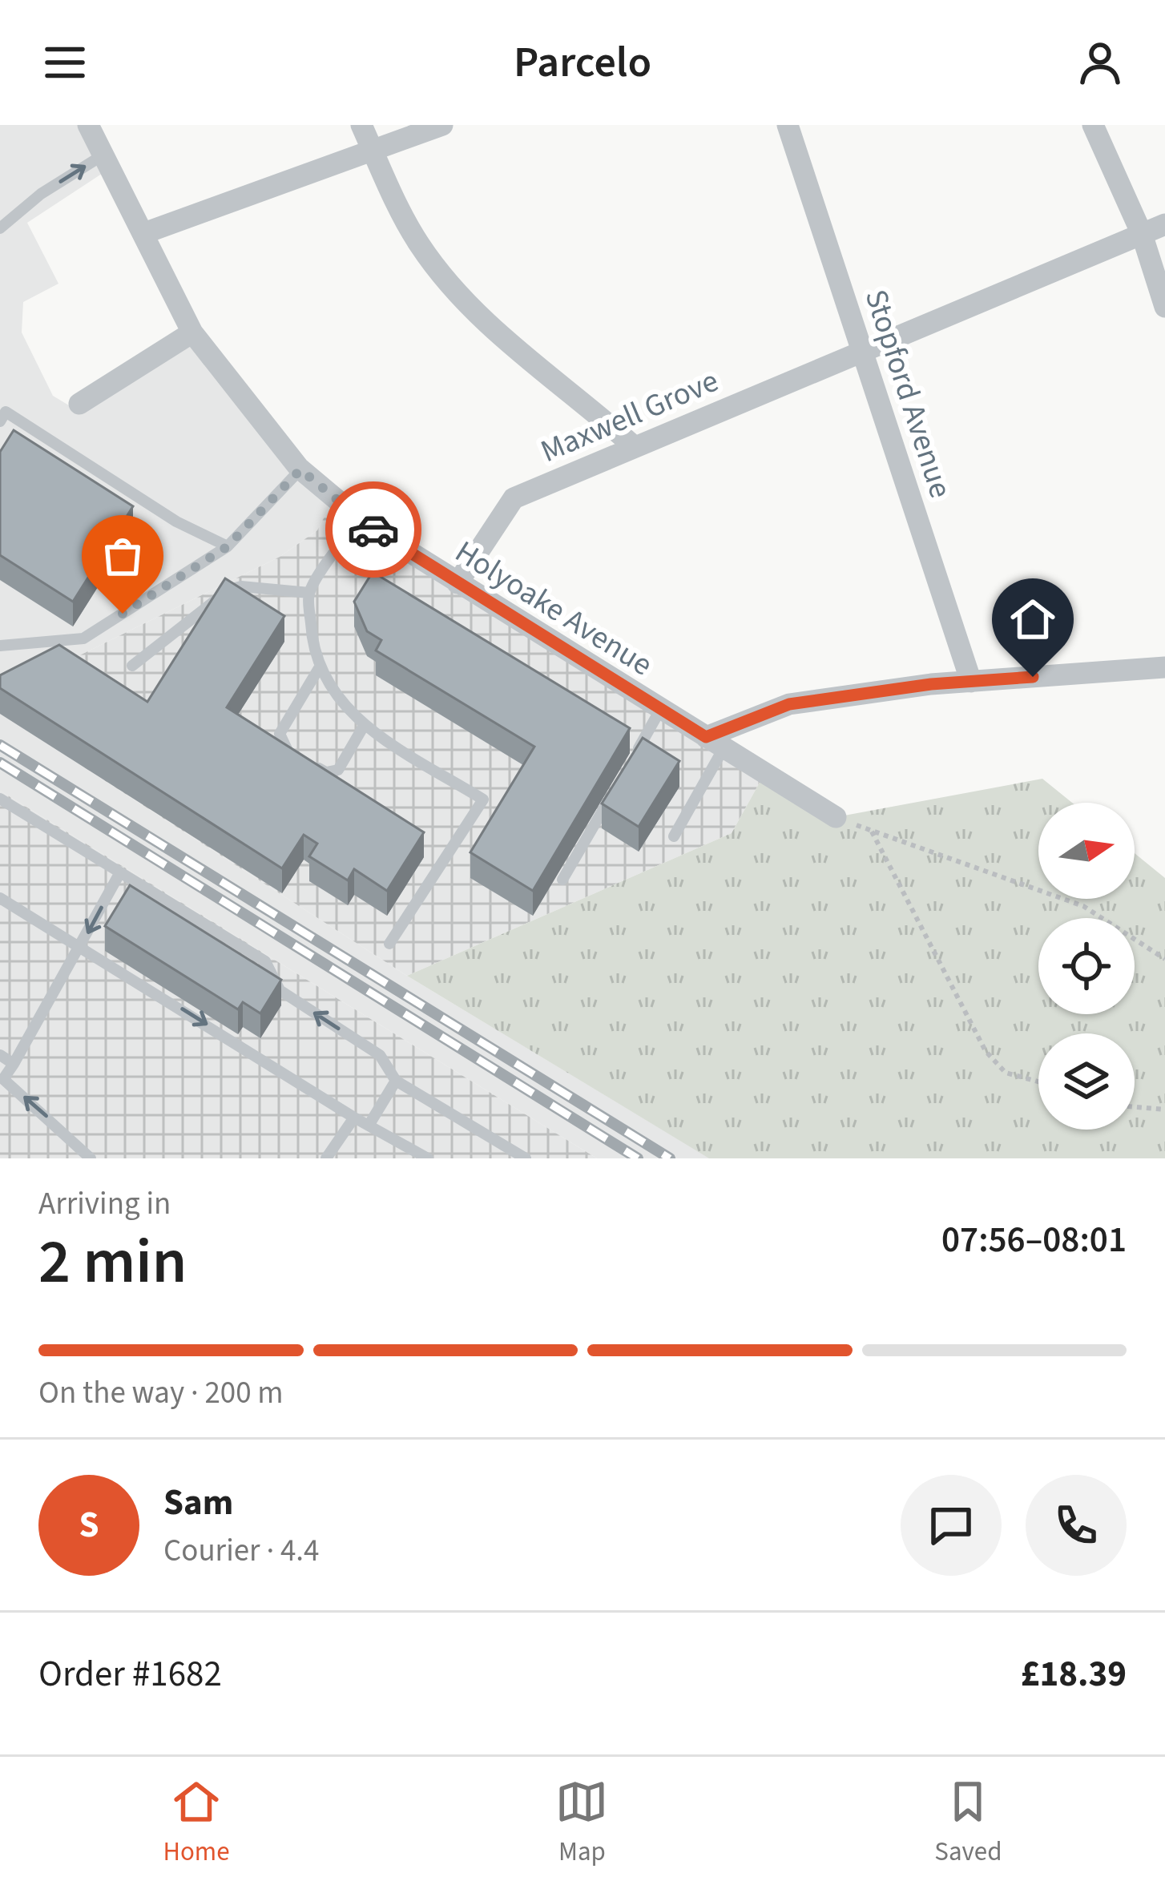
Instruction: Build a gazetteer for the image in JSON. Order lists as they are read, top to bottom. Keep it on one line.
{"streets":{"street":["Stopford Avenue","Maxwell Grove","Holyoake Avenue"]},"crossings":[["Stopford Avenue","Maxwell Grove"],["Maxwell Grove","Holyoake Avenue"]],"north":"right","page":{"header":"Parcelo","heading":["2 min","Arriving in","07:56–08:01"],"panel":["Sam","Courier · 4.4","Order #1682","£18.39"],"bar":"On the way · 200 m","round":"S","tabs":["Home","Map","Saved"]}}
